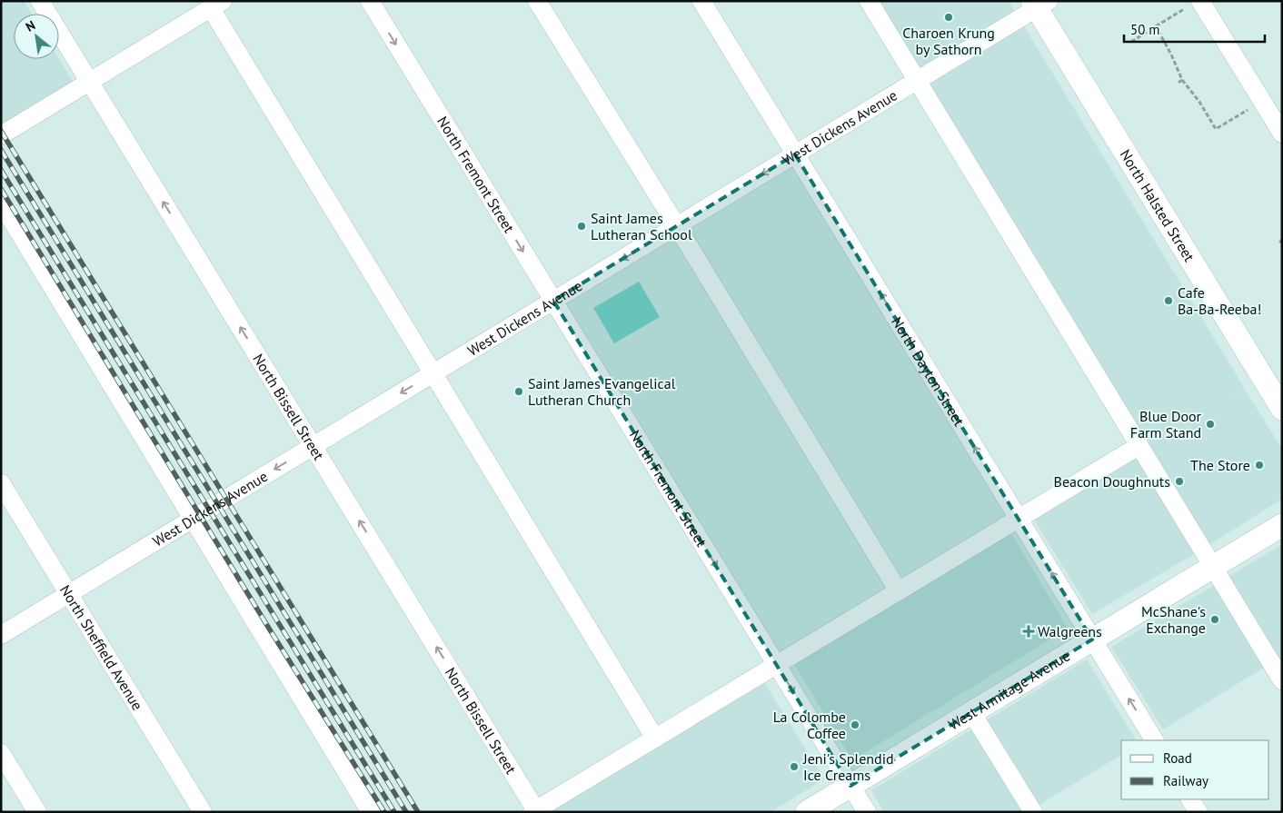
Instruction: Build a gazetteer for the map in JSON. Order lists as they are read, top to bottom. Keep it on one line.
{"streets":{"main road":["North Halsted Street","West Armitage Avenue"],"street":["West Dickens Avenue","North Fremont Street","North Dayton Street","North Bissell Street","North Sheffield Avenue"]},"crossings":[["West Dickens Avenue","North Fremont Street"],["West Dickens Avenue","North Halsted Street"],["West Dickens Avenue","North Dayton Street"],["West Dickens Avenue","North Bissell Street"],["West Dickens Avenue","North Sheffield Avenue"],["North Fremont Street","West Armitage Avenue"],["North Dayton Street","West Armitage Avenue"]],"one_way":["West Dickens Avenue"],"places":{"other":["Charoen Krung by Sathorn","Saint James Lutheran School","Cafe Ba-Ba-Reeba!","Saint James Evangelical Lutheran Church","Blue Door Farm Stand","The Store","Beacon Doughnuts","McShane's Exchange","La Colombe Coffee","Jeni's Splendid Ice Creams"],"health":["Walgreens"]},"legend":["Road","Railway"],"scale_bar":"50 m","north":"top left"}
